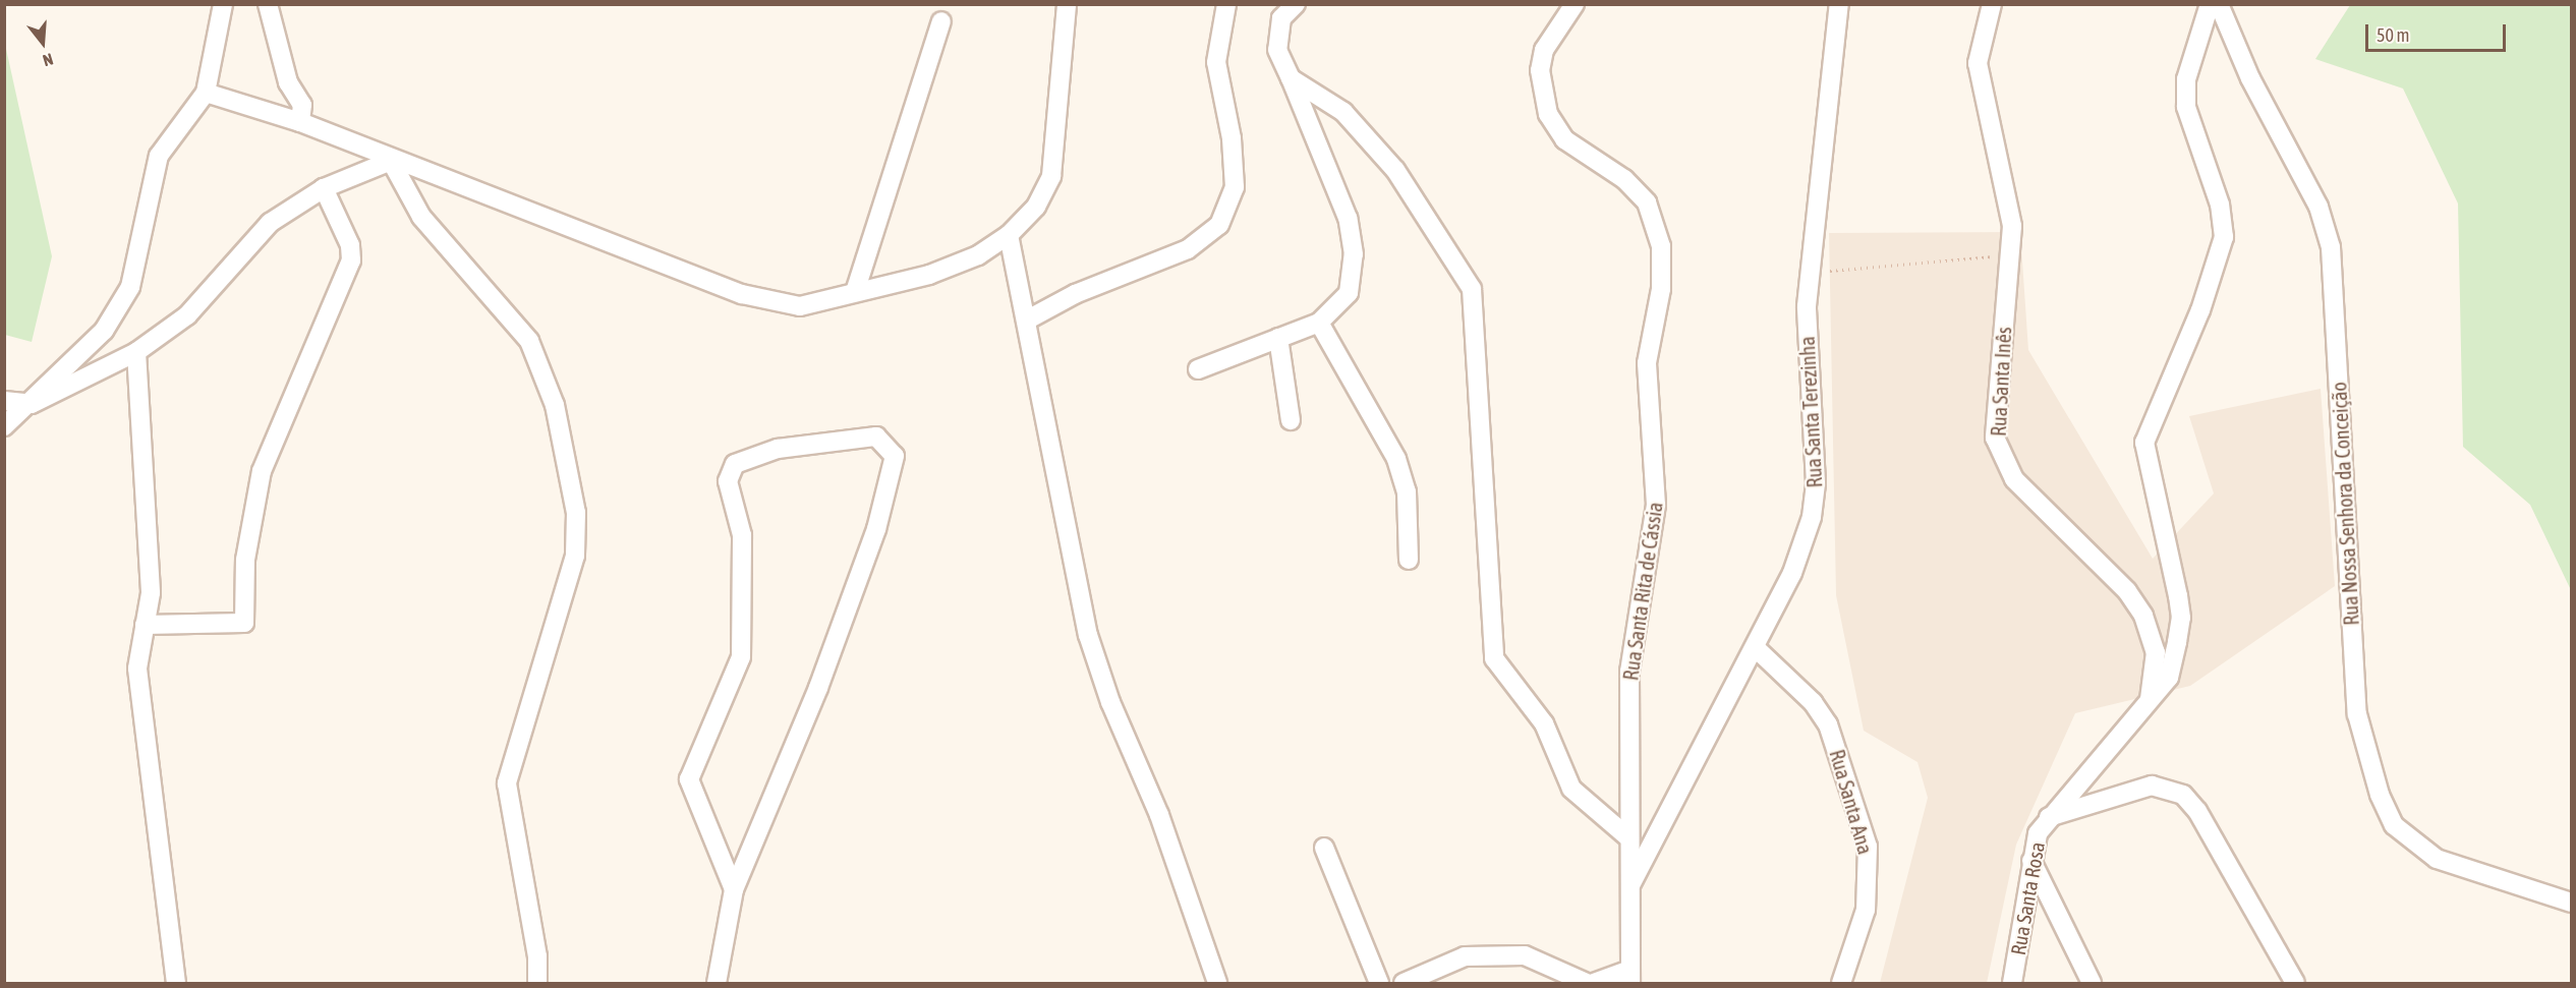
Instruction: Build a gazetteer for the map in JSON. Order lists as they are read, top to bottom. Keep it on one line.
{"streets":{"street":["Rua Santa Inês","Rua Santa Terezinha","Rua Nossa Senhora da Conceição","Rua Santa Rita de Cássia","Rua Santa Ana","Rua Santa Rosa"]},"crossings":[["Rua Santa Inês","Rua Santa Rosa"],["Rua Santa Terezinha","Rua Santa Rita de Cássia"],["Rua Santa Terezinha","Rua Santa Ana"]],"scale_bar":"50 m","north":"bottom"}
